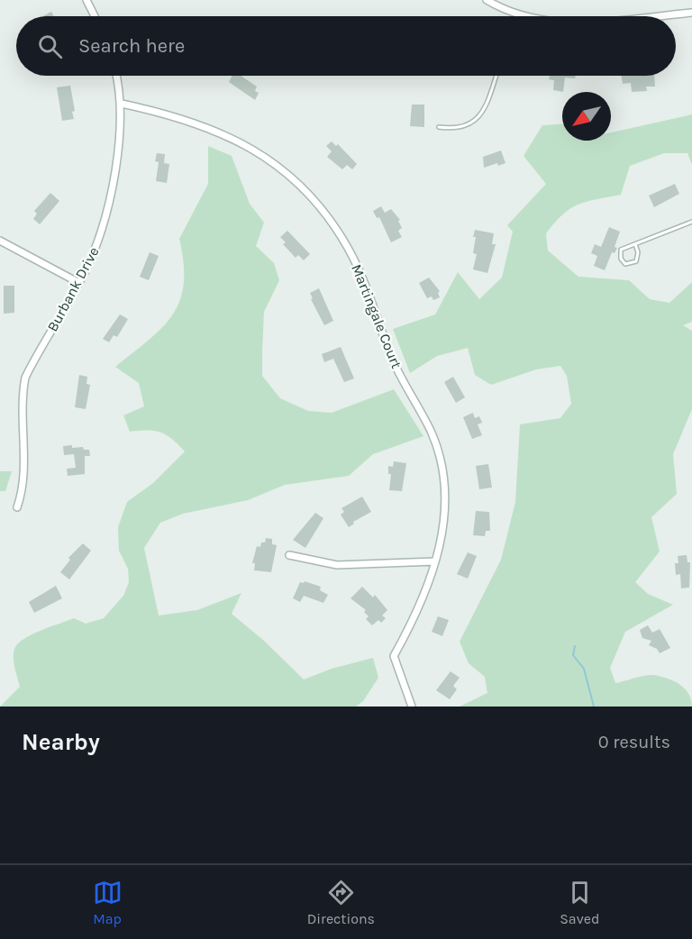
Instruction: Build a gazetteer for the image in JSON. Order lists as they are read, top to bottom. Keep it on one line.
{"streets":{"street":["Burbank Drive","Martingale Court"]},"crossings":[["Burbank Drive","Martingale Court"]],"north":"bottom left","page":{"search":"Search here","heading":["Nearby","0 results"],"nav":["Map","Directions","Saved"]}}
